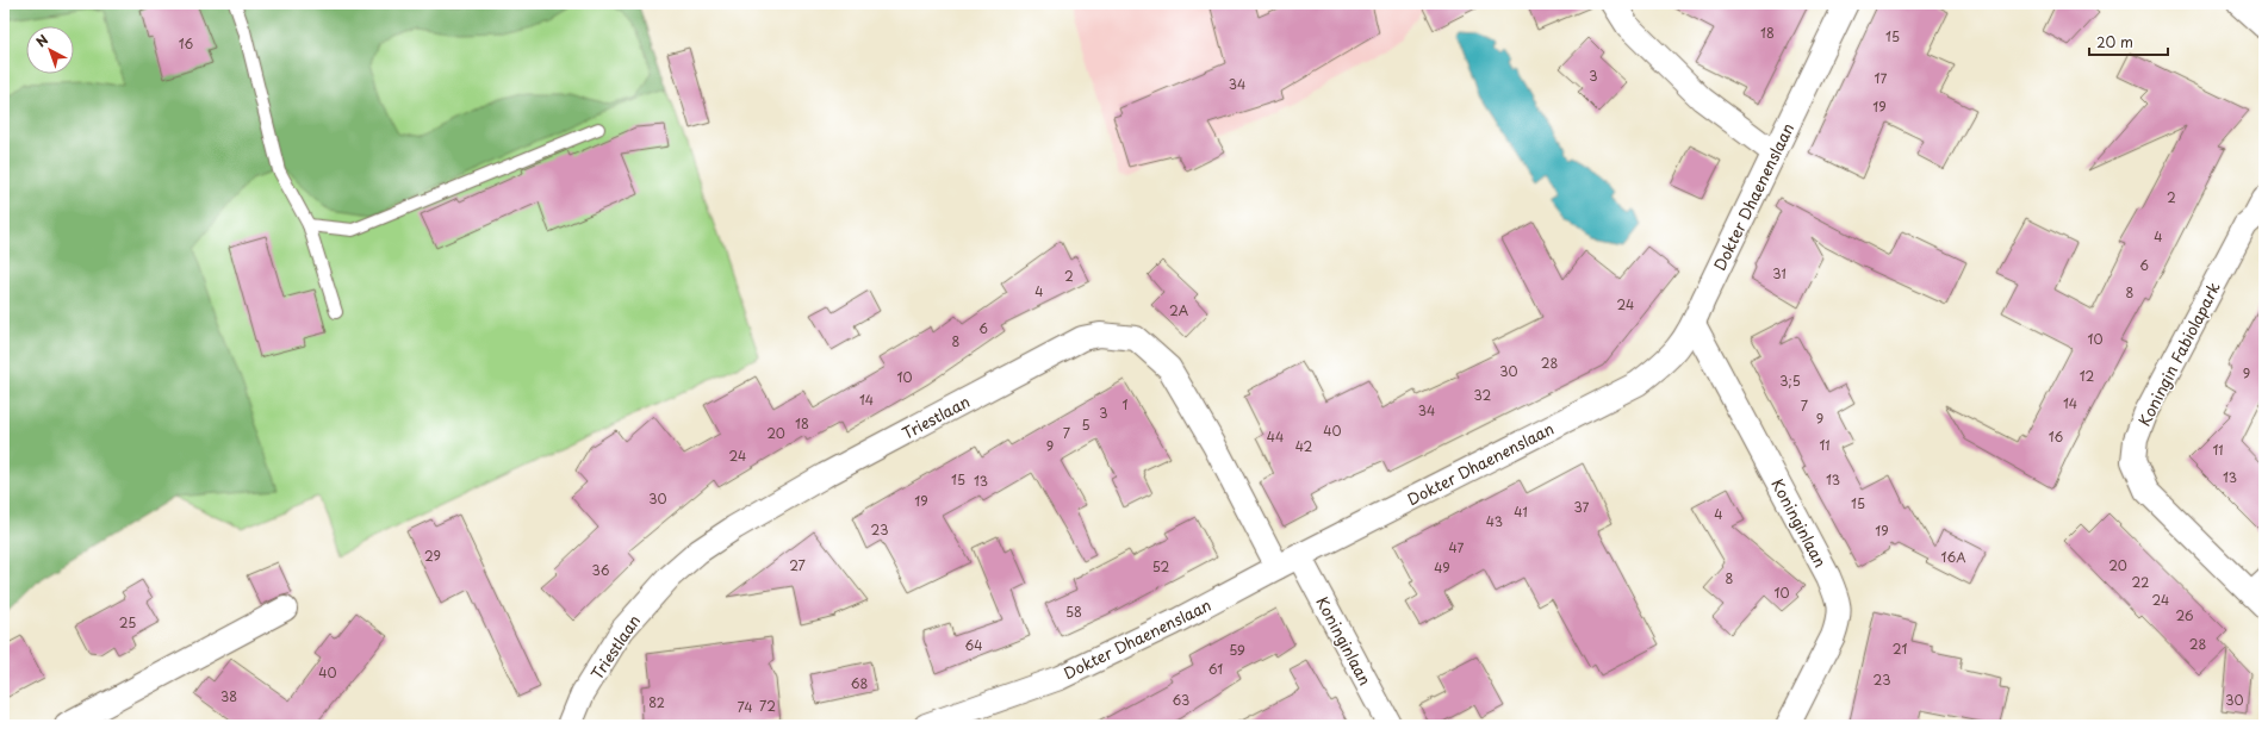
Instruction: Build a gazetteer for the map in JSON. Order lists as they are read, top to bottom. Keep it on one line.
{"streets":{"street":["Dokter Dhaenenslaan","Koningin Fabiolapark","Triestlaan","Koninginlaan"]},"crossings":[["Dokter Dhaenenslaan","Triestlaan"],["Dokter Dhaenenslaan","Koninginlaan"]],"house_numbers":["18","15","16","3","17","34","19","2","4","6","31","2","4","8","24","2A","6","10","8","28","30","9","12","10","3;5","32","14","14","1","7","34","3","9","18","5","40","20","7","44","16","11","9","42","11","24","13","15","13","13","30","19","15","37","41","4","43","23","19","47","29","16A","27","20","52","49","36","8","22","10","24","58","26","25","28","64","21","59","61","40","23","68","38","63","30","82","72","74"],"scale_bar":"20 m","north":"top left"}
